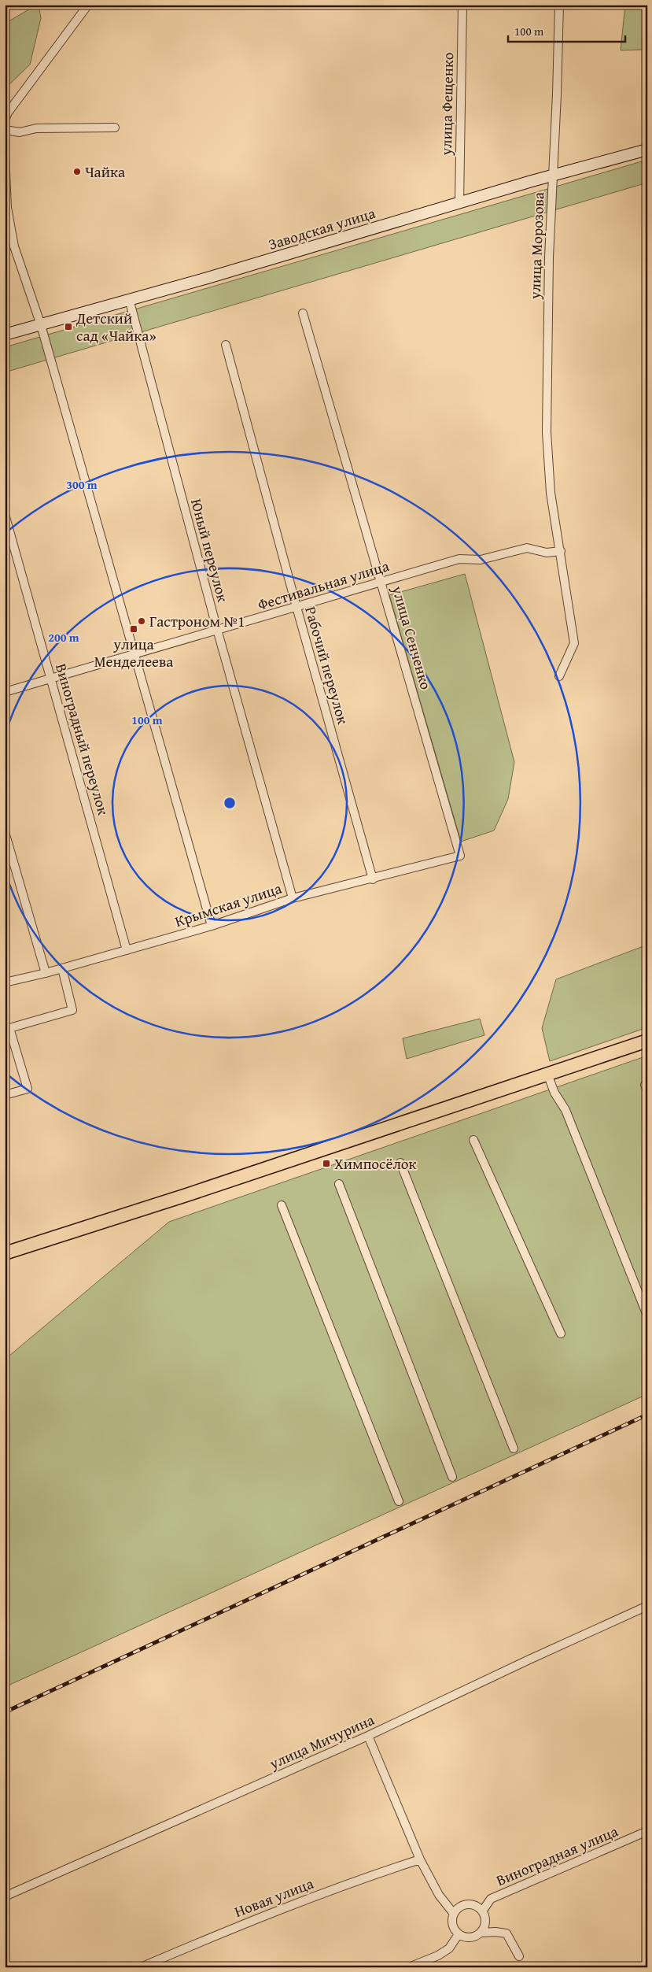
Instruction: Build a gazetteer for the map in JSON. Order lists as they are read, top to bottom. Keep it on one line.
{"streets":{"street":["улица Фещенко","Заводская улица","улица Морозова","Юный переулок","Фестивальная улица","улица Сенченко","Рабочий переулок","Виноградный переулок","Крымская улица","улица Мичурина","Виноградная улица","Новая улица"]},"crossings":[["улица Фещенко","Заводская улица"],["Заводская улица","улица Морозова"],["Заводская улица","Юный переулок"],["улица Морозова","Фестивальная улица"],["Юный переулок","Фестивальная улица"],["Юный переулок","Крымская улица"],["Фестивальная улица","улица Сенченко"],["Фестивальная улица","Рабочий переулок"],["Фестивальная улица","Виноградный переулок"],["улица Сенченко","Крымская улица"],["Рабочий переулок","Крымская улица"],["Виноградный переулок","Крымская улица"]],"places":{"other":["Чайка","Гастроном №1"],"transit":["Детский сад «Чайка»","улица Менделеева","Химпосёлок"]},"scale_bar":"100 m","rings":["300 m","200 m","100 m"]}
